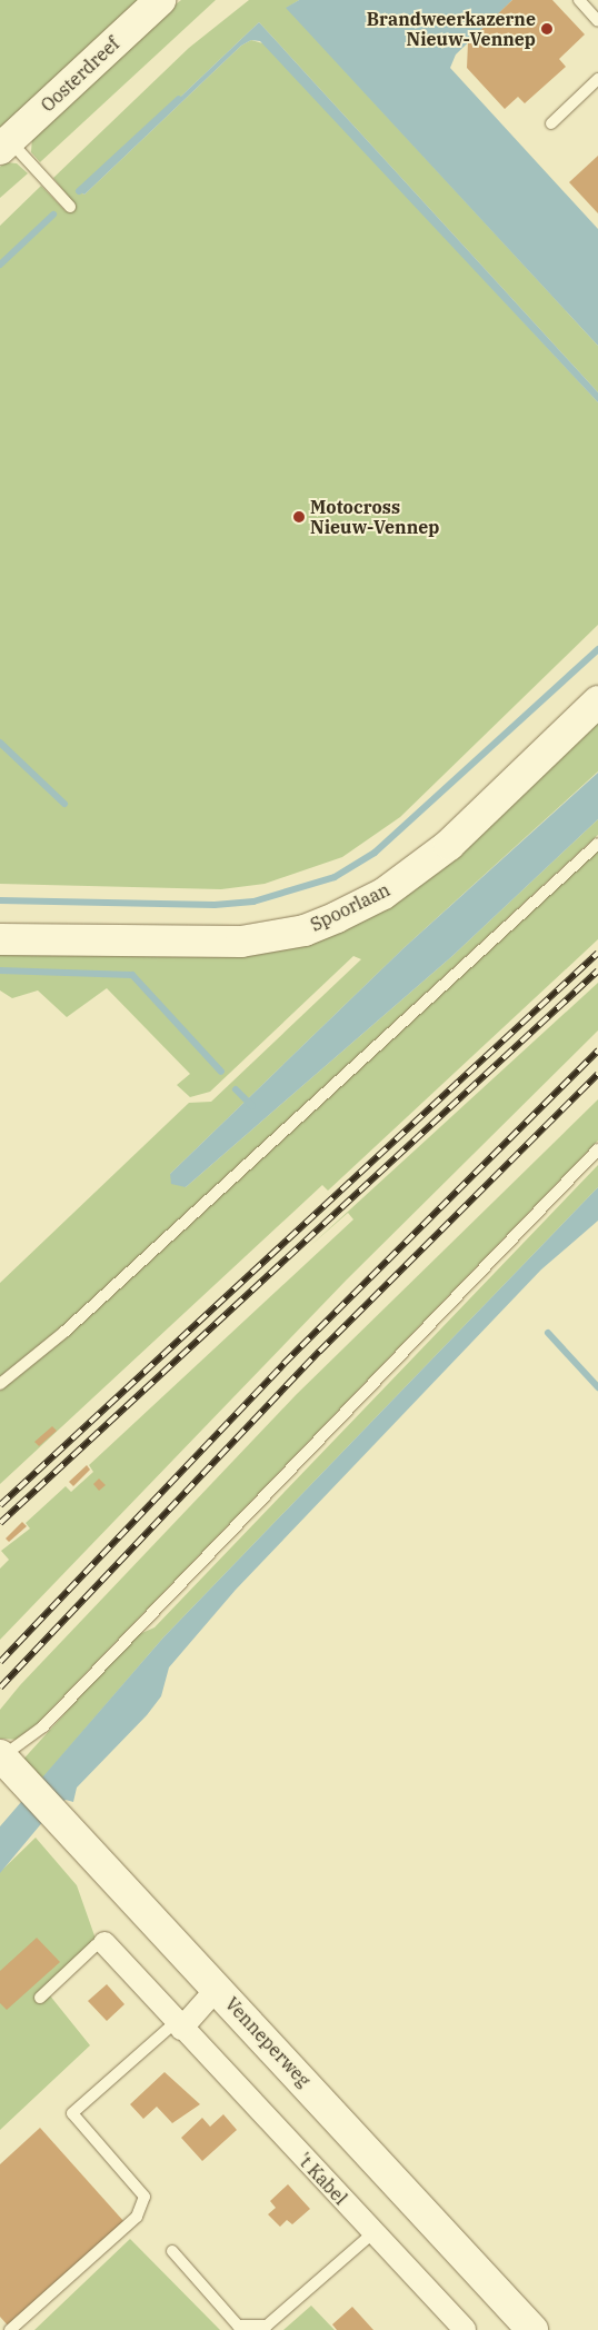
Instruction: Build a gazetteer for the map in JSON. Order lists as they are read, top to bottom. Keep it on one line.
{"streets":{"main road":["Oosterdreef","Spoorlaan","Venneperweg"],"street":["'t Kabel"]},"places":["Brandweerkazerne Nieuw-Vennep","Motocross Nieuw-Vennep"]}
